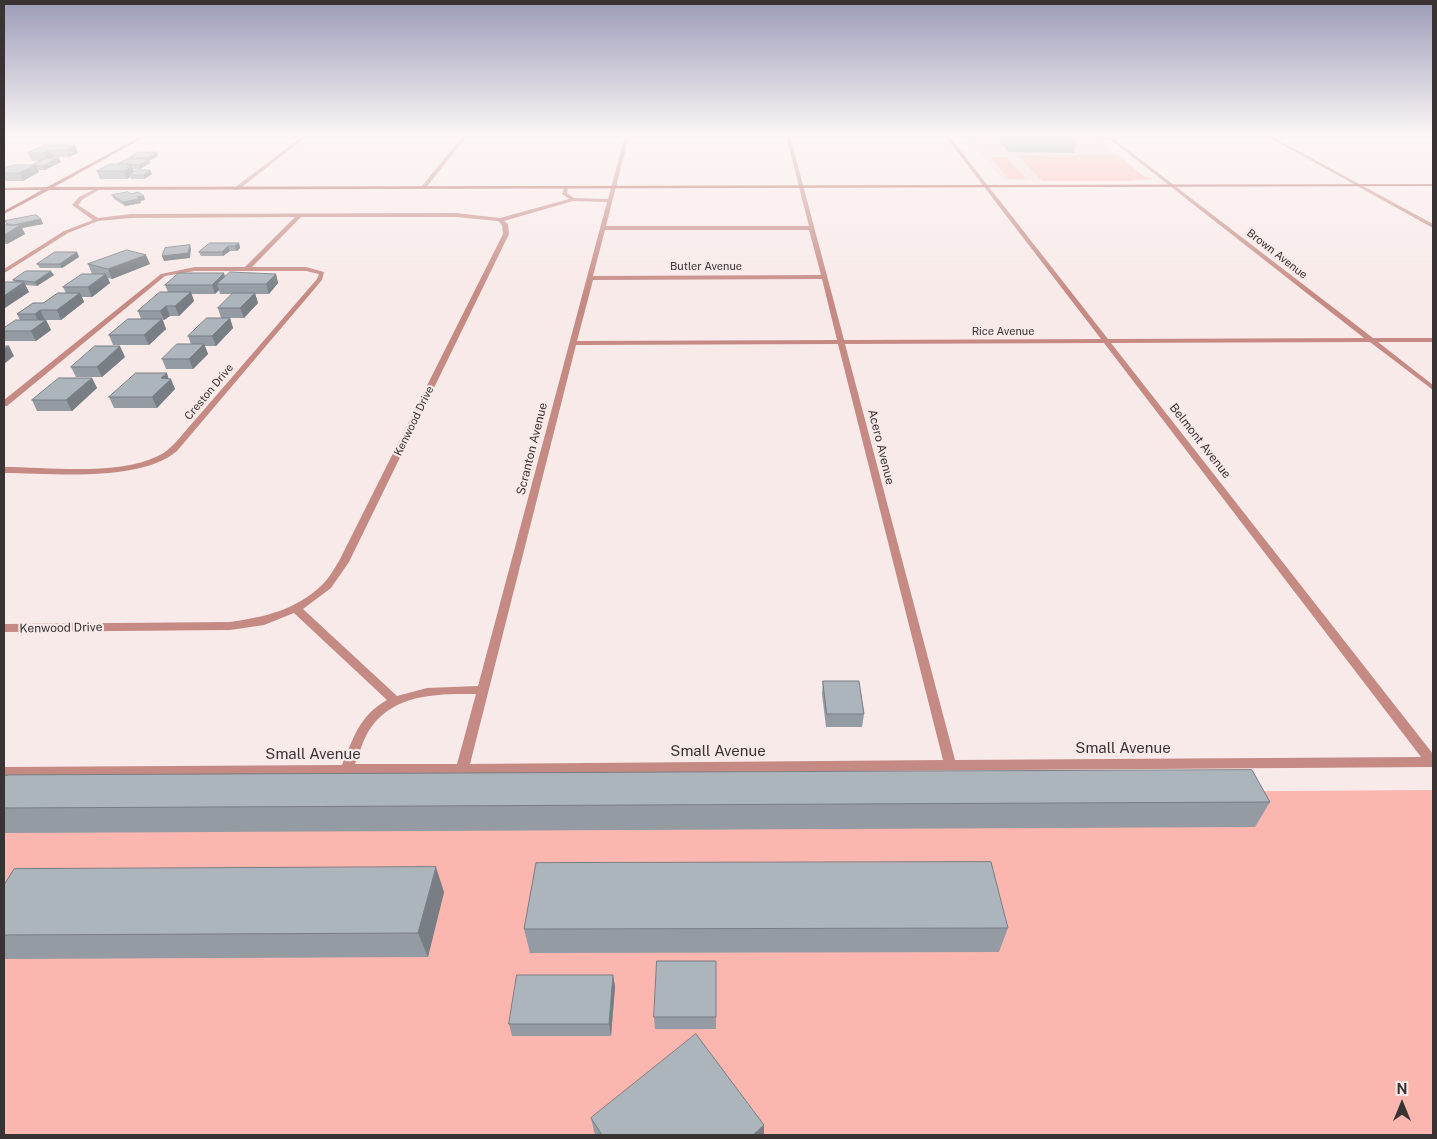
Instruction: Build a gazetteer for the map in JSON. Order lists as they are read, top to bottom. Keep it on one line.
{"streets":{"street":["Brown Avenue","Butler Avenue","Rice Avenue","Creston Drive","Kenwood Drive","Belmont Avenue","Acero Avenue","Scranton Avenue","Small Avenue"]},"crossings":[["Brown Avenue","Rice Avenue"],["Butler Avenue","Acero Avenue"],["Butler Avenue","Scranton Avenue"],["Rice Avenue","Belmont Avenue"],["Rice Avenue","Acero Avenue"],["Rice Avenue","Scranton Avenue"],["Belmont Avenue","Small Avenue"],["Acero Avenue","Small Avenue"],["Scranton Avenue","Small Avenue"]],"north":"top"}
